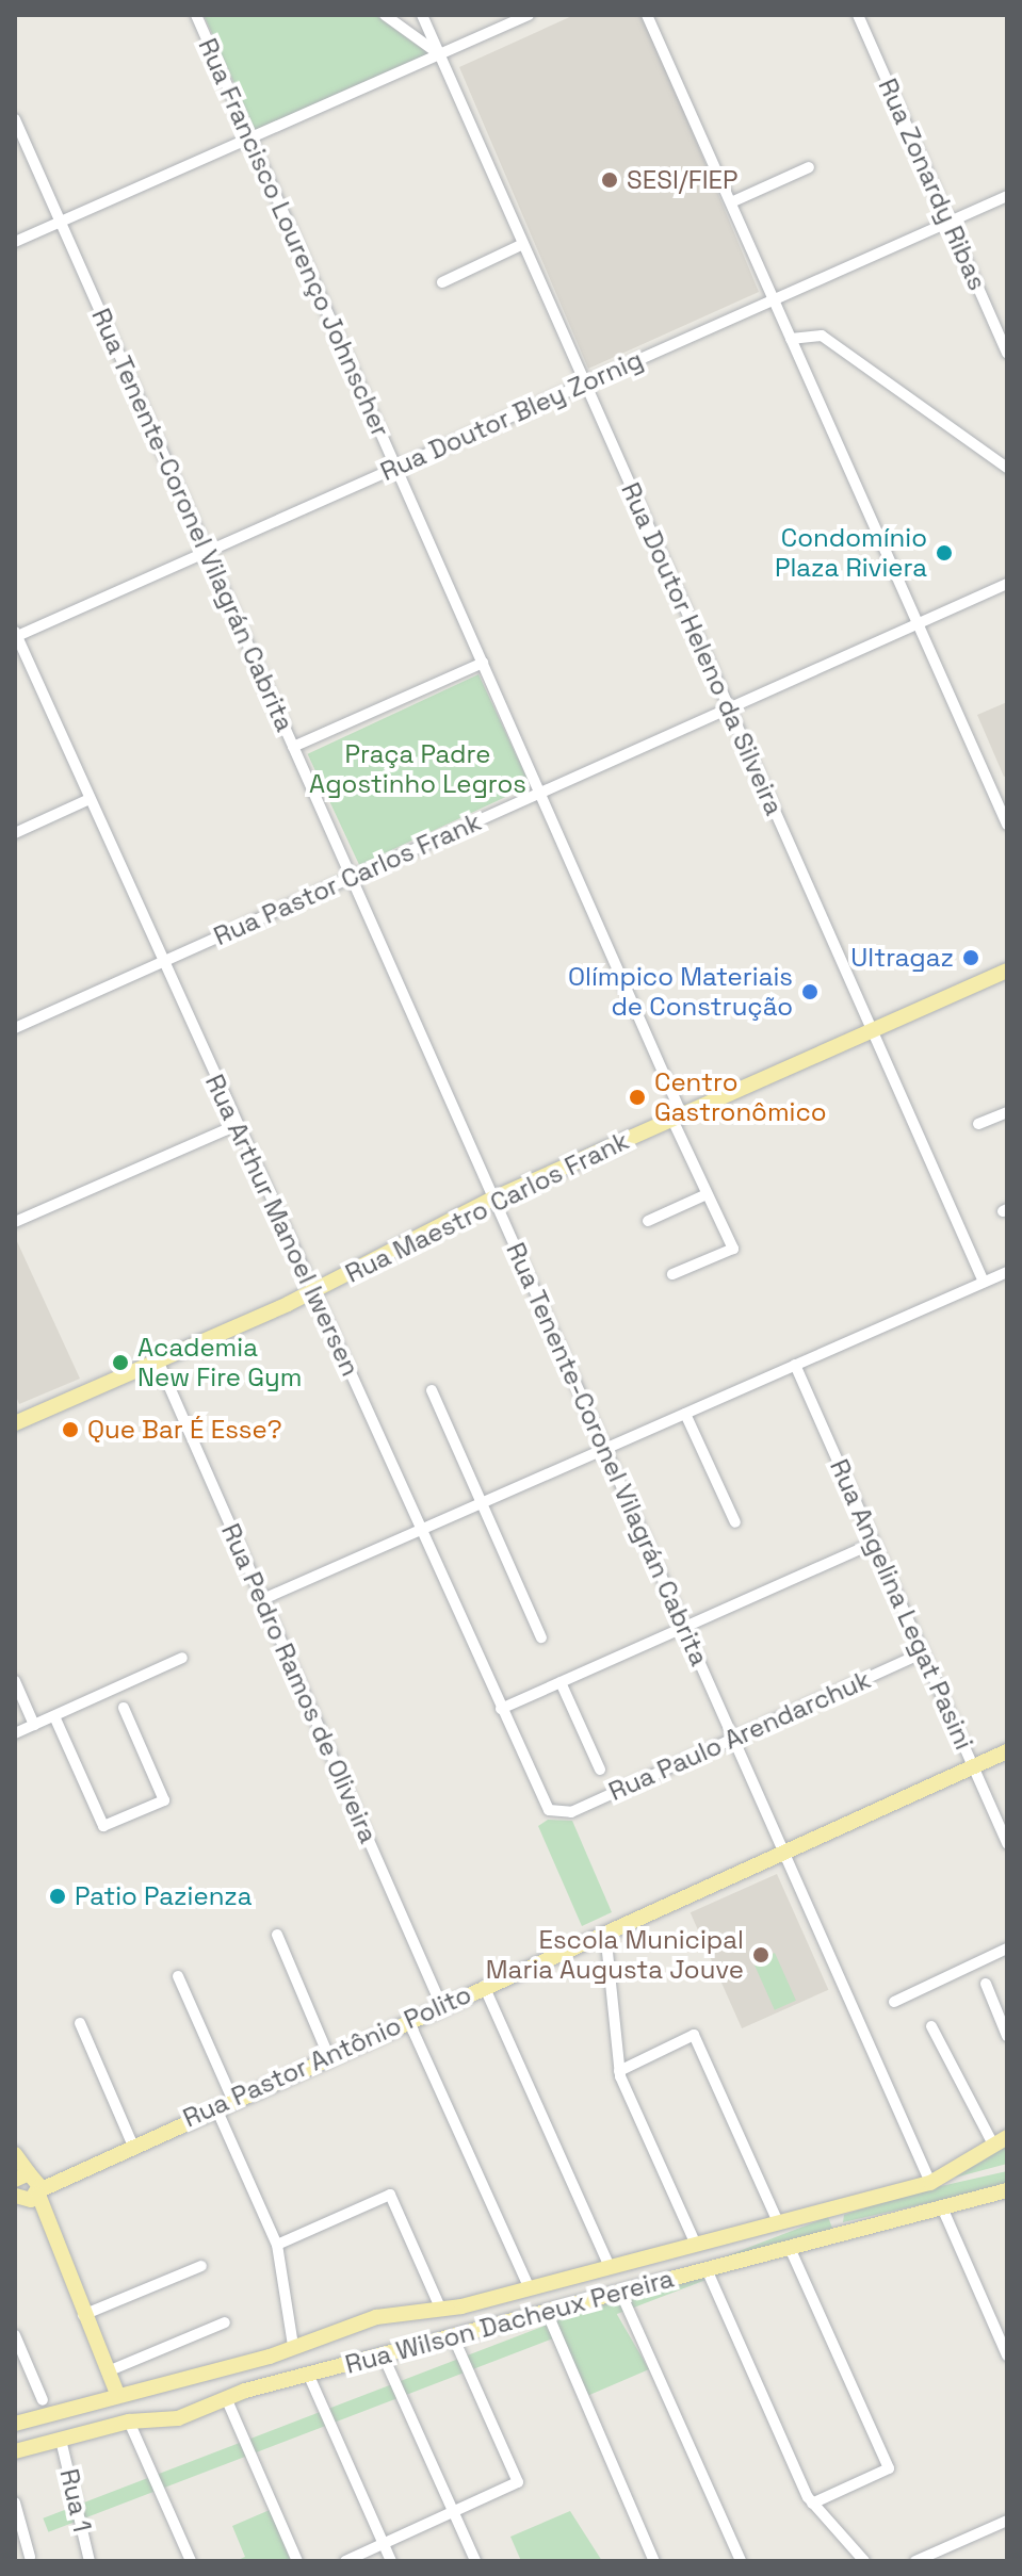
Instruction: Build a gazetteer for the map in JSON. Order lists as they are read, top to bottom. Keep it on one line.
{"streets":{"main road":["Rua Maestro Carlos Frank","Rua Pastor Antônio Polito","Rua Wilson Dacheux Pereira"],"street":["Rua Zonardy Ribas","Rua Francisco Lourenço Johnscher","Rua Doutor Bley Zornig","Rua Tenente-Coronel Vilagrán Cabrita","Rua Doutor Heleno da Silveira","Rua Pastor Carlos Frank","Rua Arthur Manoel Iwersen","Rua Angelina Legat Pasini","Rua Pedro Ramos de Oliveira","Rua Paulo Arendarchuk","Rua 1"]},"crossings":[["Rua Zonardy Ribas","Rua Doutor Bley Zornig"],["Rua Francisco Lourenço Johnscher","Rua Doutor Bley Zornig"],["Rua Francisco Lourenço Johnscher","Rua Pastor Carlos Frank"],["Rua Francisco Lourenço Johnscher","Rua Maestro Carlos Frank"],["Rua Doutor Bley Zornig","Rua Tenente-Coronel Vilagrán Cabrita"],["Rua Doutor Bley Zornig","Rua Doutor Heleno da Silveira"],["Rua Doutor Bley Zornig","Rua Arthur Manoel Iwersen"],["Rua Tenente-Coronel Vilagrán Cabrita","Rua Pastor Carlos Frank"],["Rua Tenente-Coronel Vilagrán Cabrita","Rua Maestro Carlos Frank"],["Rua Tenente-Coronel Vilagrán Cabrita","Rua Paulo Arendarchuk"],["Rua Tenente-Coronel Vilagrán Cabrita","Rua Pastor Antônio Polito"],["Rua Tenente-Coronel Vilagrán Cabrita","Rua Wilson Dacheux Pereira"],["Rua Doutor Heleno da Silveira","Rua Pastor Carlos Frank"],["Rua Doutor Heleno da Silveira","Rua Maestro Carlos Frank"],["Rua Pastor Carlos Frank","Rua Arthur Manoel Iwersen"],["Rua Maestro Carlos Frank","Rua Arthur Manoel Iwersen"],["Rua Maestro Carlos Frank","Rua Pedro Ramos de Oliveira"],["Rua Arthur Manoel Iwersen","Rua Paulo Arendarchuk"],["Rua Angelina Legat Pasini","Rua Paulo Arendarchuk"],["Rua Angelina Legat Pasini","Rua Pastor Antônio Polito"],["Rua Pedro Ramos de Oliveira","Rua Pastor Antônio Polito"],["Rua Wilson Dacheux Pereira","Rua 1"]],"parks":["Praça Padre Agostinho Legros"],"places":["SESI/FIEP","Condomínio Plaza Riviera","Ultragaz","Olímpico Materiais de Construção","Centro Gastronômico","Academia New Fire Gym","Que Bar É Esse?","Patio Pazienza","Escola Municipal Maria Augusta Jouve"]}
